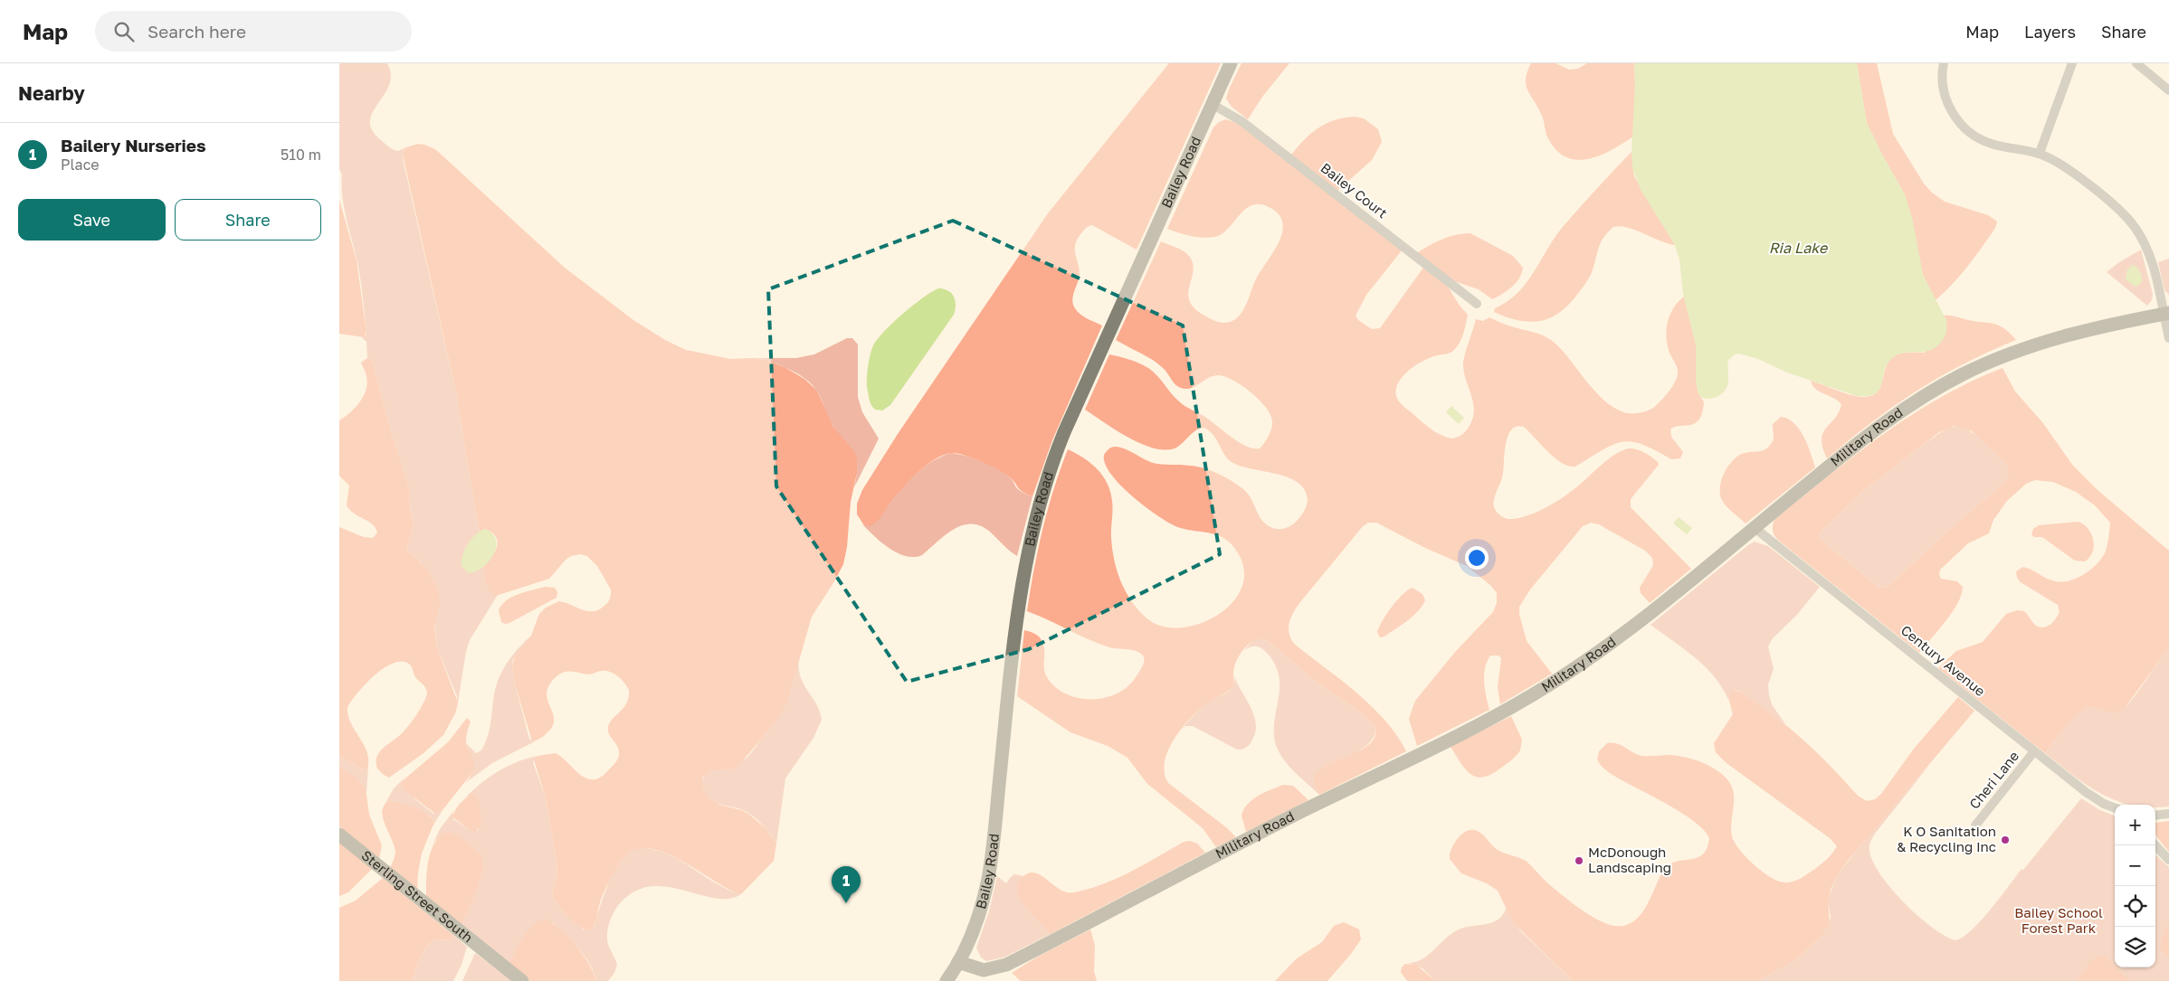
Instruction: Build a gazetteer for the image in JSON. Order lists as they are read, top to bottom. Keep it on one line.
{"streets":{"street":["Bailey Road","Bailey Court","Military Road","Century Avenue","Cheri Lane","Sterling Street South"]},"crossings":[["Bailey Road","Bailey Court"],["Bailey Road","Military Road"],["Military Road","Century Avenue"],["Century Avenue","Cheri Lane"]],"water":["Ria Lake"],"parks":["Bailey School Forest Park"],"places":["K O Sanitation & Recycling Inc","McDonough Landscaping"],"page":{"header":"Map","search":"Search here","nav":["Map","Layers","Share"],"heading":"Nearby","list":[{"mark":"1","name":"Bailery Nurseries","note":"Place","value":"510 m"}],"buttons":["Save","Share"],"map_buttons":["+","−"],"pins":"1"}}
